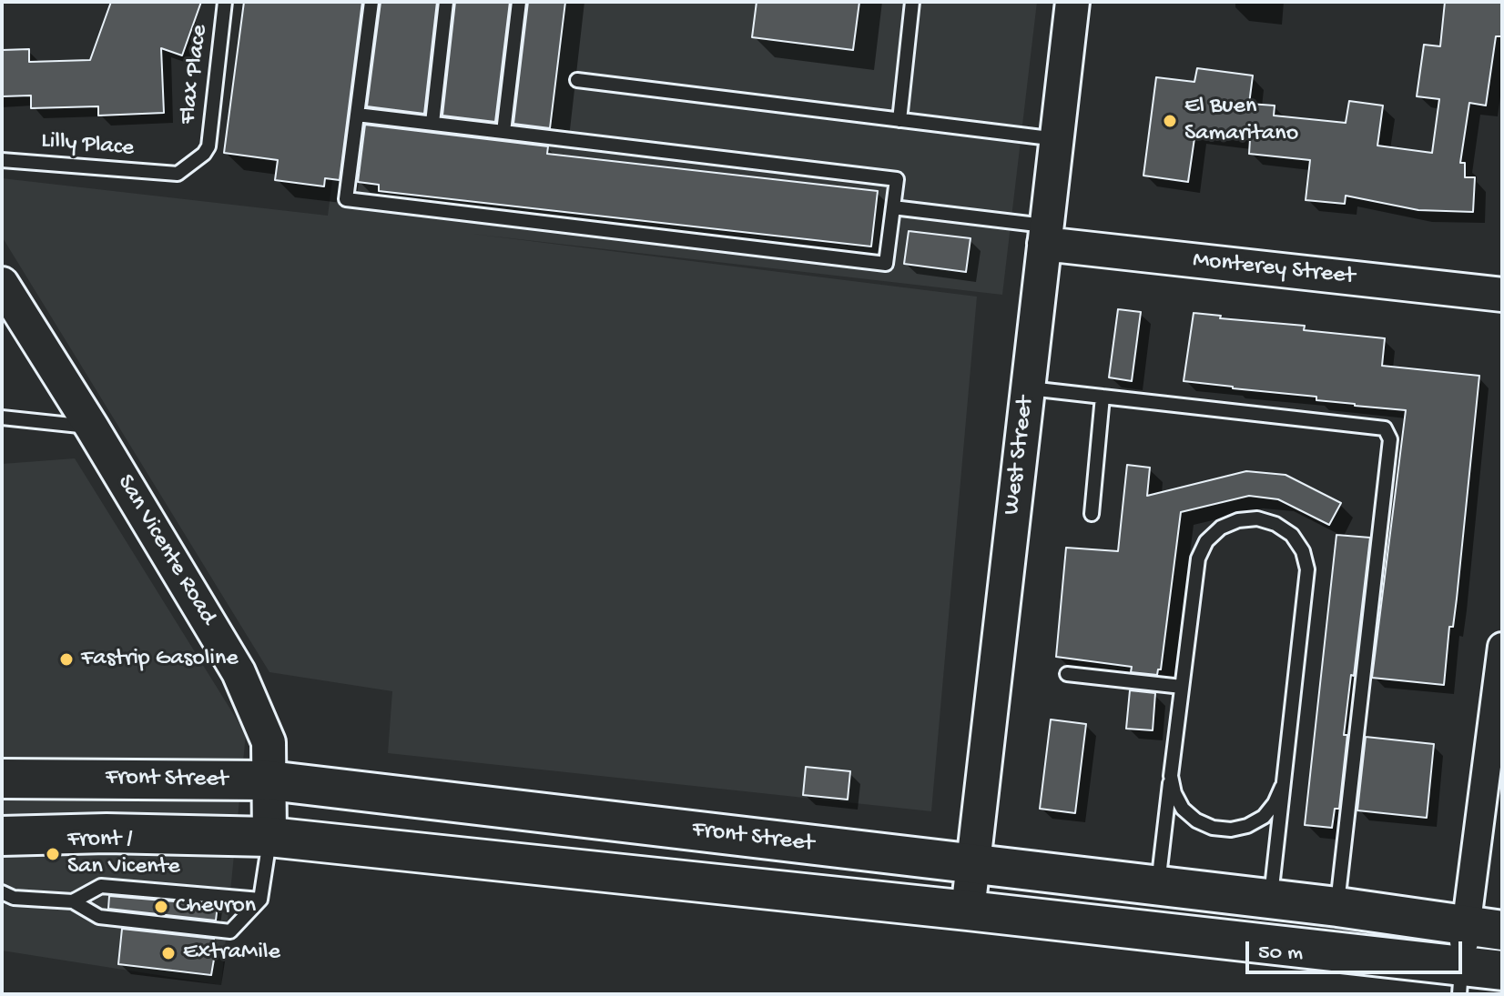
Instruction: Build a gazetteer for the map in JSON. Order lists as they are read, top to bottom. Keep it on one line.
{"streets":{"main road":["Front Street"],"street":["Monterey Street","West Street","San Vicente Road"],"lane":["Flax Place","Lilly Place"]},"crossings":[["Flax Place","Lilly Place"],["Monterey Street","West Street"],["West Street","Front Street"],["San Vicente Road","Front Street"]],"places":["El Buen Samaritano","Fastrip Gasoline","Front / San Vicente","Chevron","ExtraMile"],"scale_bar":"50 m"}
